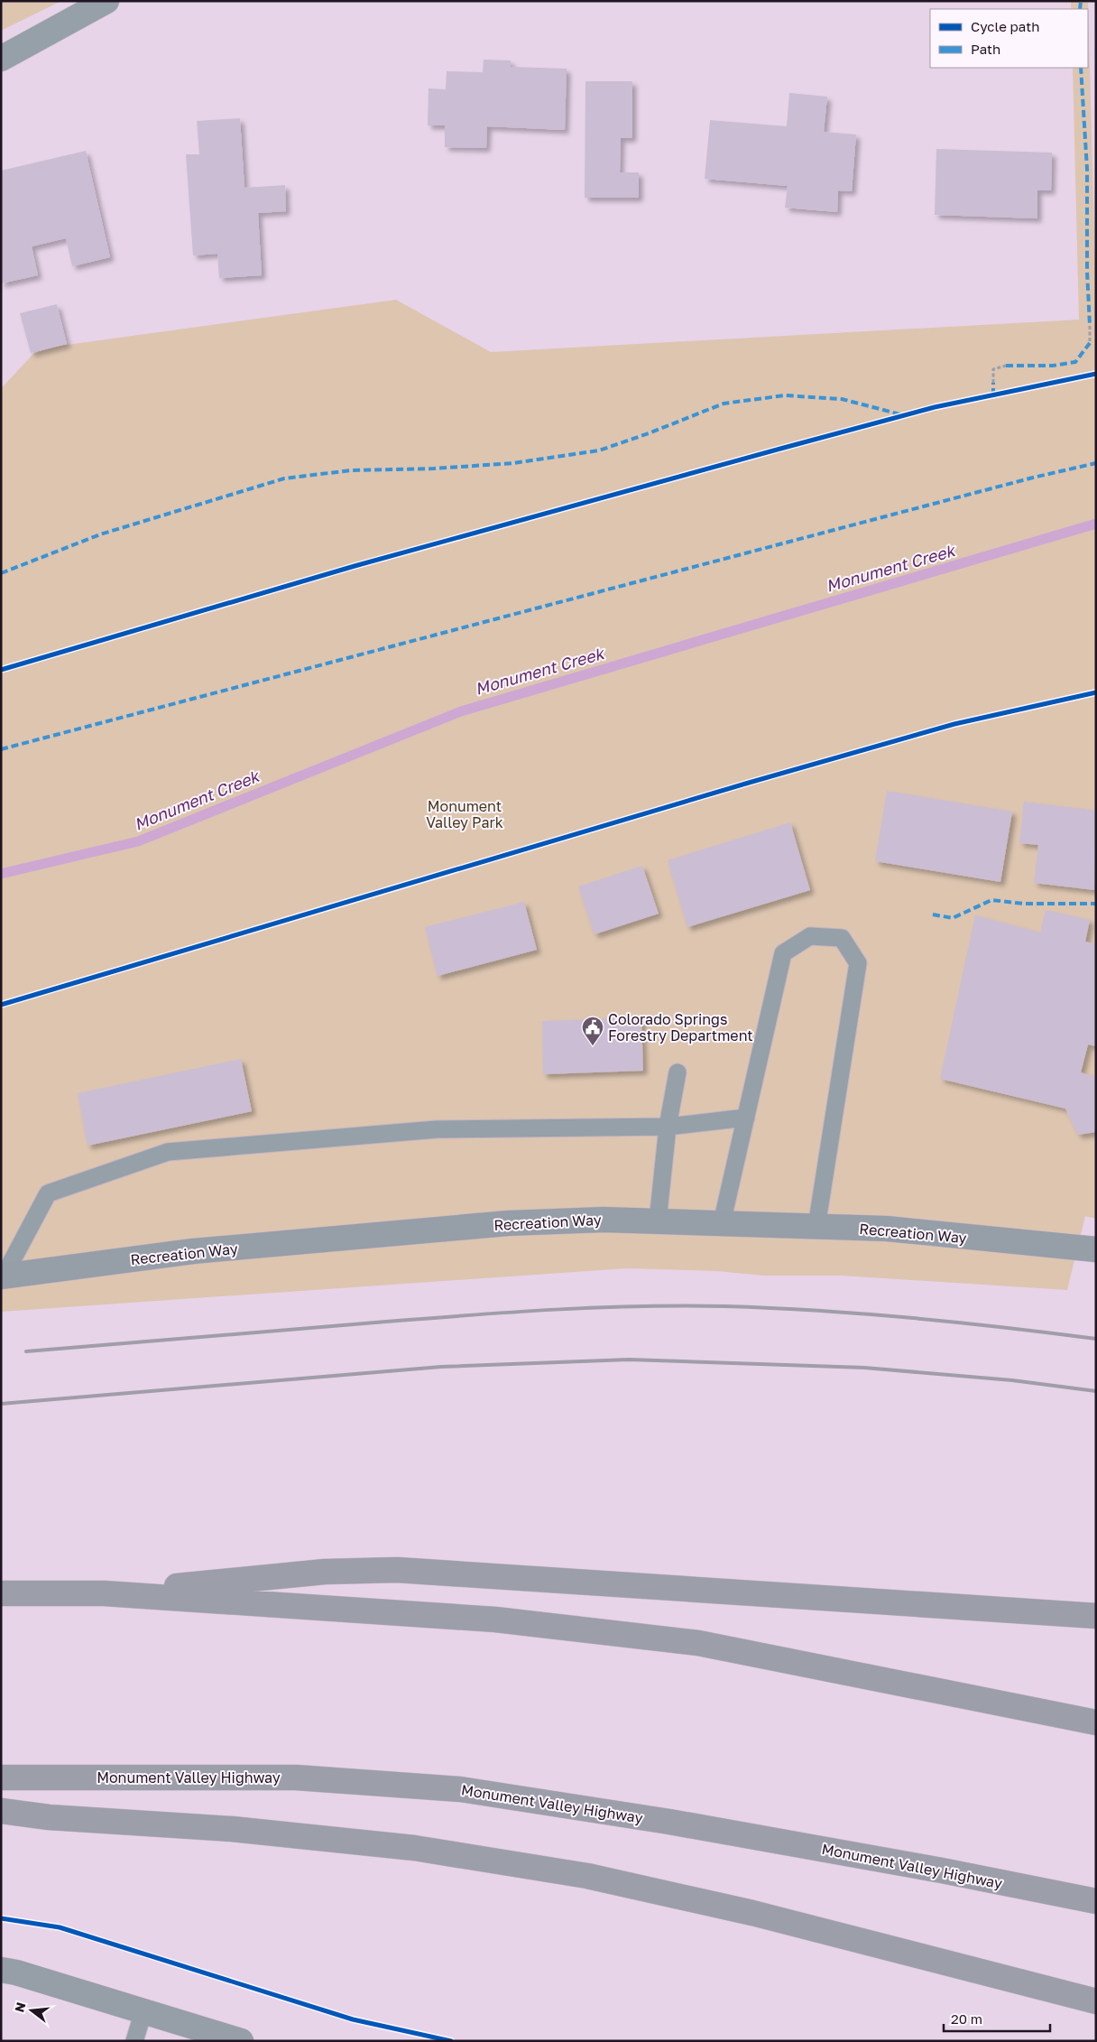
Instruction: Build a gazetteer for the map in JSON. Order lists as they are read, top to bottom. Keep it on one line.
{"streets":{"highway":["Monument Valley Highway"],"street":["Recreation Way"]},"water":["Monument Creek"],"parks":["Monument Valley Park"],"places":{"public building":["Colorado Springs Forestry Department"]},"legend":["Cycle path","Path"],"scale_bar":"20 m","north":"left"}
